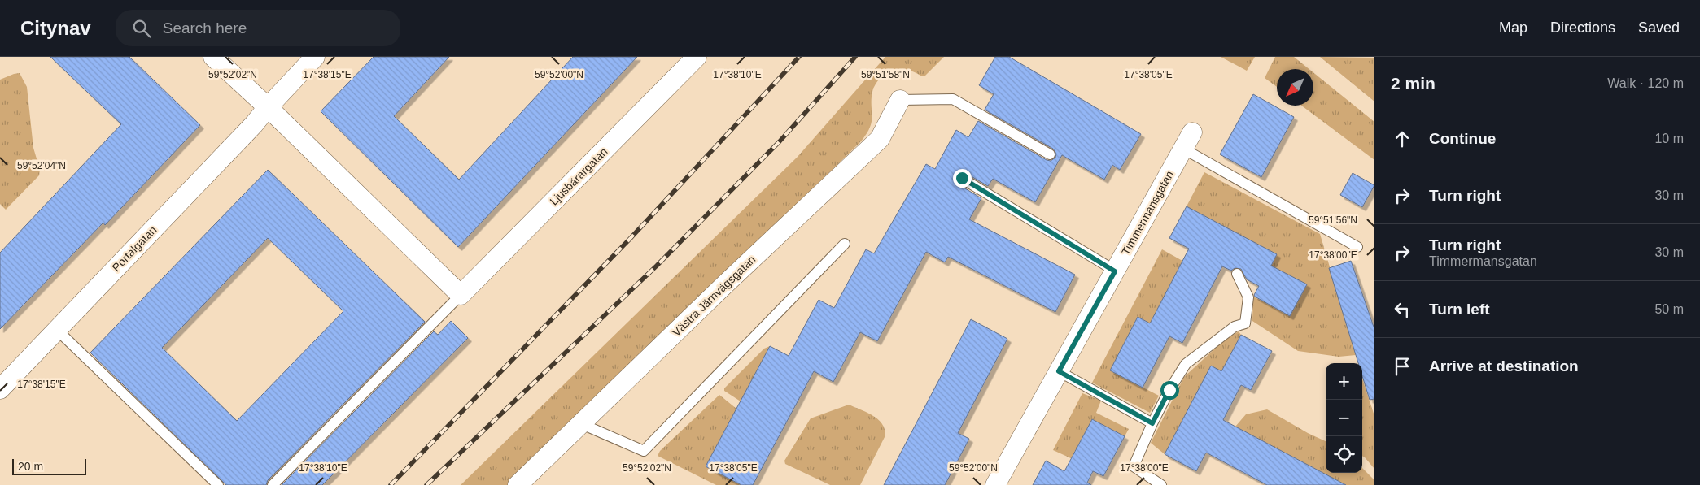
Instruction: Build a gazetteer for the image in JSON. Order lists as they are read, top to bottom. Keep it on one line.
{"streets":{"street":["Ljusbärargatan","Timmermansgatan","Portalgatan","Västra Järnvägsgatan"]},"scale_bar":"20 m","north":"bottom left","page":{"header":"Citynav","search":"Search here","nav":["Map","Directions","Saved"],"heading":["2 min","Walk · 120 m"],"list":[["Continue","10 m"],["Turn right","30 m"],["Turn right","Timmermansgatan","30 m"],["Turn left","50 m"],"Arrive at destination"],"map_buttons":["+","−"],"scale":"20 m"},"coordinates":["59°52'02\"N","17°38'15\"E","59°52'00\"N","17°38'10\"E","59°51'58\"N","17°38'05\"E","59°52'04\"N","59°51'56\"N","17°38'00\"E"]}
